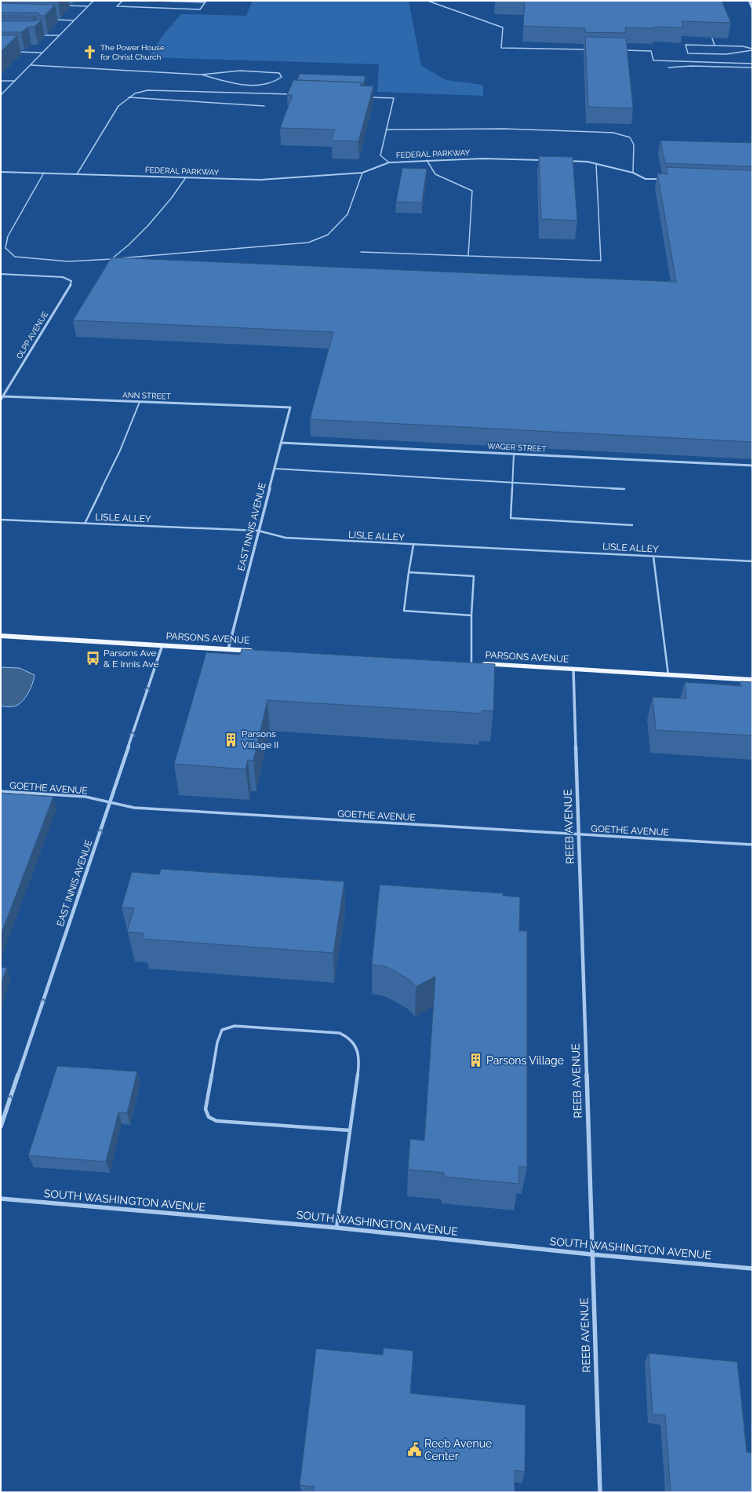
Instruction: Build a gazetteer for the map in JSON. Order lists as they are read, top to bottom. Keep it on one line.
{"streets":{"main road":["PARSONS AVENUE"],"street":["FEDERAL PARKWAY","OLPP AVENUE","ANN STREET","WAGER STREET","EAST INNIS AVENUE","REEB AVENUE","SOUTH WASHINGTON AVENUE"],"lane":["LISLE ALLEY","GOETHE AVENUE"]},"crossings":[["OLPP AVENUE","ANN STREET"],["ANN STREET","EAST INNIS AVENUE"],["WAGER STREET","EAST INNIS AVENUE"],["LISLE ALLEY","EAST INNIS AVENUE"],["EAST INNIS AVENUE","PARSONS AVENUE"],["EAST INNIS AVENUE","GOETHE AVENUE"],["PARSONS AVENUE","REEB AVENUE"],["GOETHE AVENUE","REEB AVENUE"],["REEB AVENUE","SOUTH WASHINGTON AVENUE"]],"one_way":["EAST INNIS AVENUE"],"places":{"church":["The Power House for Christ Church"],"bus stop":["Parsons Ave & E Innis Ave"],"building":["Parsons Village II","Parsons Village"],"public building":["Reeb Avenue Center"]}}
